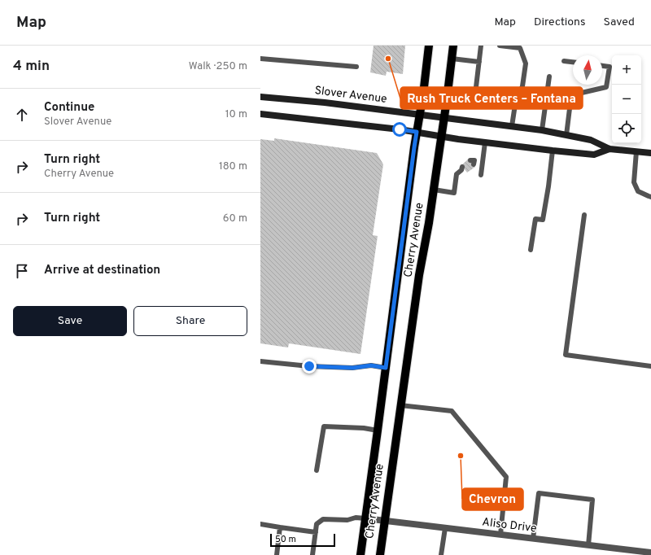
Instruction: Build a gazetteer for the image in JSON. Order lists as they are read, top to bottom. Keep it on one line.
{"streets":{"main road":["Slover Avenue","Cherry Avenue"],"street":["Aliso Drive"]},"crossings":[["Slover Avenue","Cherry Avenue"],["Cherry Avenue","Aliso Drive"]],"places":["Rush Truck Centers – Fontana","Chevron"],"scale_bar":"50 m","north":"top","page":{"header":"Map","nav":["Map","Directions","Saved"],"heading":["4 min","Walk · 250 m"],"map_buttons":["+","−"],"list":[["Continue","Slover Avenue","10 m"],["Turn right","Cherry Avenue","180 m"],["Turn right","60 m"],"Arrive at destination"],"buttons":["Save","Share"],"scale":"50 m"}}
